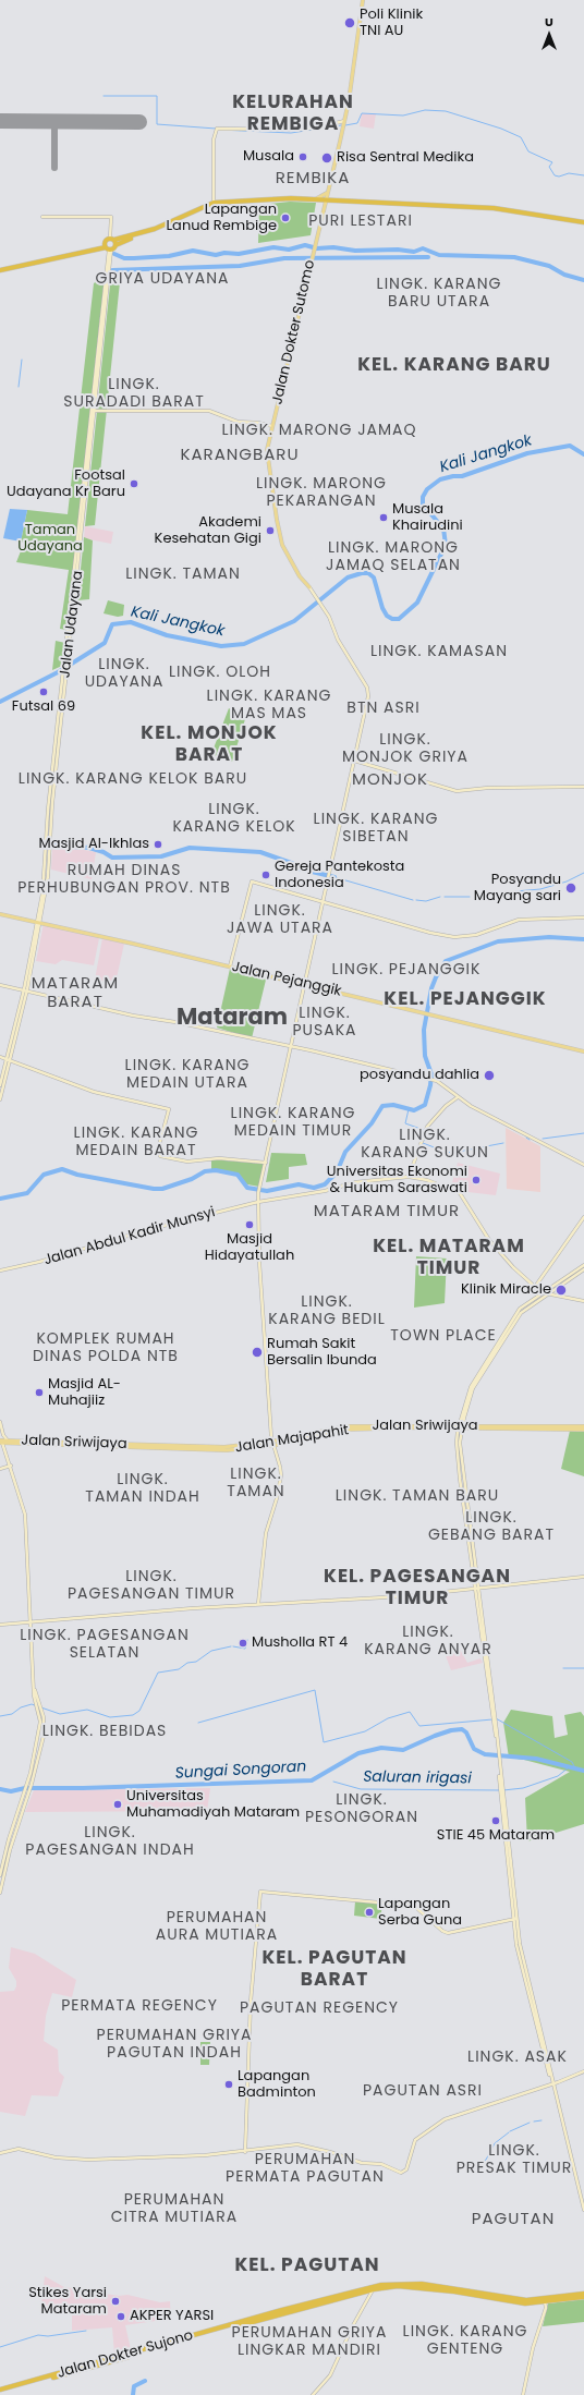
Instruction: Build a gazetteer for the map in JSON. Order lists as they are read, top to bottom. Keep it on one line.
{"streets":{"highway":["Jalan Dokter Sujono"],"main road":["Jalan Dokter Sutomo","Jalan Pejanggik","Jalan Sriwijaya"],"street":["Jalan Udayana","Jalan Abdul Kadir Munsyi"]},"crossings":[["Jalan Udayana","Jalan Pejanggik"]],"districts":["KELURAHAN REMBIGA","REMBIKA","PURI LESTARI","GRIYA UDAYANA","LINGK. KARANG BARU UTARA","KEL. KARANG BARU","LINGK. SURADADI BARAT","LINGK. MARONG JAMAQ","KARANGBARU","LINGK. MARONG PEKARANGAN","LINGK. MARONG JAMAQ SELATAN","LINGK. TAMAN","LINGK. KAMASAN","LINGK. UDAYANA","LINGK. OLOH","LINGK. KARANG MAS MAS","BTN ASRI","KEL. MONJOK BARAT","LINGK. MONJOK GRIYA","LINGK. KARANG KELOK BARU","MONJOK","LINGK. KARANG KELOK","LINGK. KARANG SIBETAN","RUMAH DINAS PERHUBUNGAN PROV. NTB","LINGK. JAWA UTARA","LINGK. PEJANGGIK","MATARAM BARAT","KEL. PEJANGGIK","LINGK. PUSAKA","Mataram","LINGK. KARANG MEDAIN UTARA","LINGK. KARANG MEDAIN TIMUR","LINGK. KARANG MEDAIN BARAT","LINGK. KARANG SUKUN","MATARAM TIMUR","KEL. MATARAM TIMUR","LINGK. KARANG BEDIL","TOWN PLACE","KOMPLEK RUMAH DINAS POLDA NTB","LINGK. TAMAN","LINGK. TAMAN INDAH","LINGK. TAMAN BARU","LINGK. GEBANG BARAT","LINGK. PAGESANGAN TIMUR","KEL. PAGESANGAN TIMUR","LINGK. KARANG ANYAR","LINGK. PAGESANGAN SELATAN","LINGK. BEBIDAS","LINGK. PESONGORAN","LINGK. PAGESANGAN INDAH","PERUMAHAN AURA MUTIARA","KEL. PAGUTAN BARAT","PERMATA REGENCY","PAGUTAN REGENCY","PERUMAHAN GRIYA PAGUTAN INDAH","LINGK. ASAK","PAGUTAN ASRI","LINGK. PRESAK TIMUR","PERUMAHAN PERMATA PAGUTAN","PERUMAHAN CITRA MUTIARA","PAGUTAN","KEL. PAGUTAN","LINGK. KARANG GENTENG","PERUMAHAN GRIYA LINGKAR MANDIRI"],"water":["Kali Jangkok","Sungai Songoran","Saluran irigasi"],"parks":["Taman Udayana"],"places":["Poli Klinik TNI AU","Musala","Risa Sentral Medika","Lapangan Lanud Rembige","Footsal Udayana Kr Baru","Musala Khairudini","Akademi Kesehatan Gigi","Futsal 69","Masjid Al-Ikhlas","Gereja Pantekosta Indonesia","Posyandu Mayang sari","posyandu dahlia","Universitas Ekonomi & Hukum Saraswati","Masjid Hidayatullah","Klinik Miracle","Rumah Sakit Bersalin Ibunda","Masjid AL- Muhajiiz","Musholla RT 4","Universitas Muhamadiyah Mataram","STIE 45 Mataram","Lapangan Serba Guna","Lapangan Badminton","Stikes Yarsi Mataram","AKPER YARSI"],"north":"top"}
